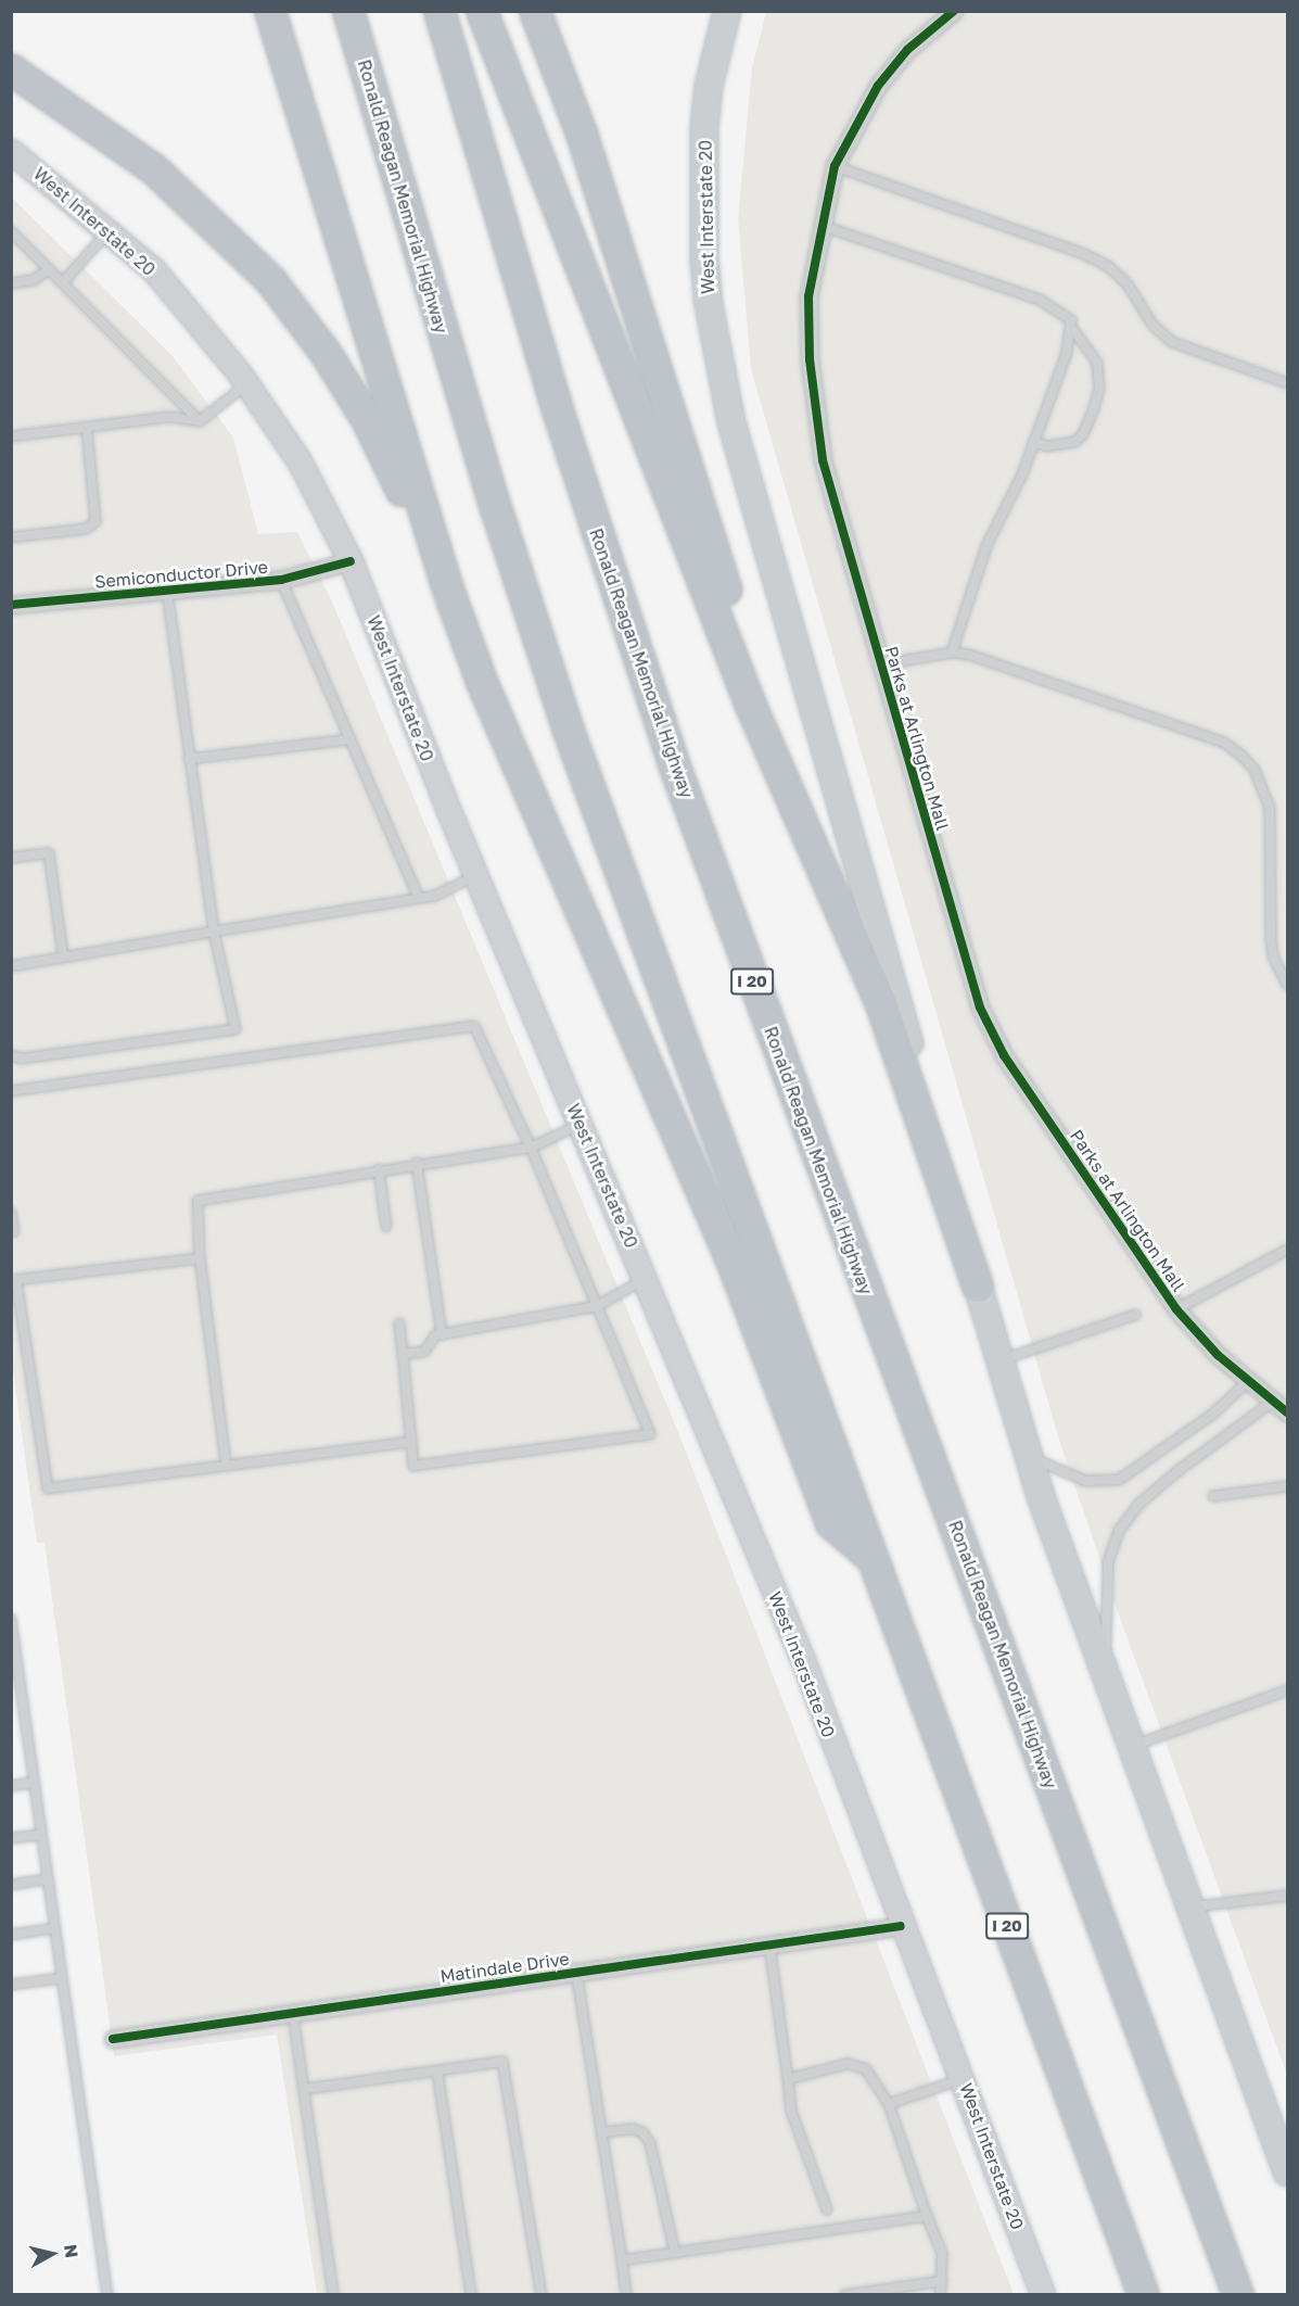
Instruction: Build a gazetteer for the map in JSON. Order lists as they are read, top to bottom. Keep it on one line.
{"streets":{"highway":["Ronald Reagan Memorial Highway","I 20"],"main road":["West Interstate 20"],"street":["Semiconductor Drive","Parks at Arlington Mall","Matindale Drive"]},"crossings":[["West Interstate 20","Semiconductor Drive"],["West Interstate 20","Matindale Drive"]],"north":"right"}
